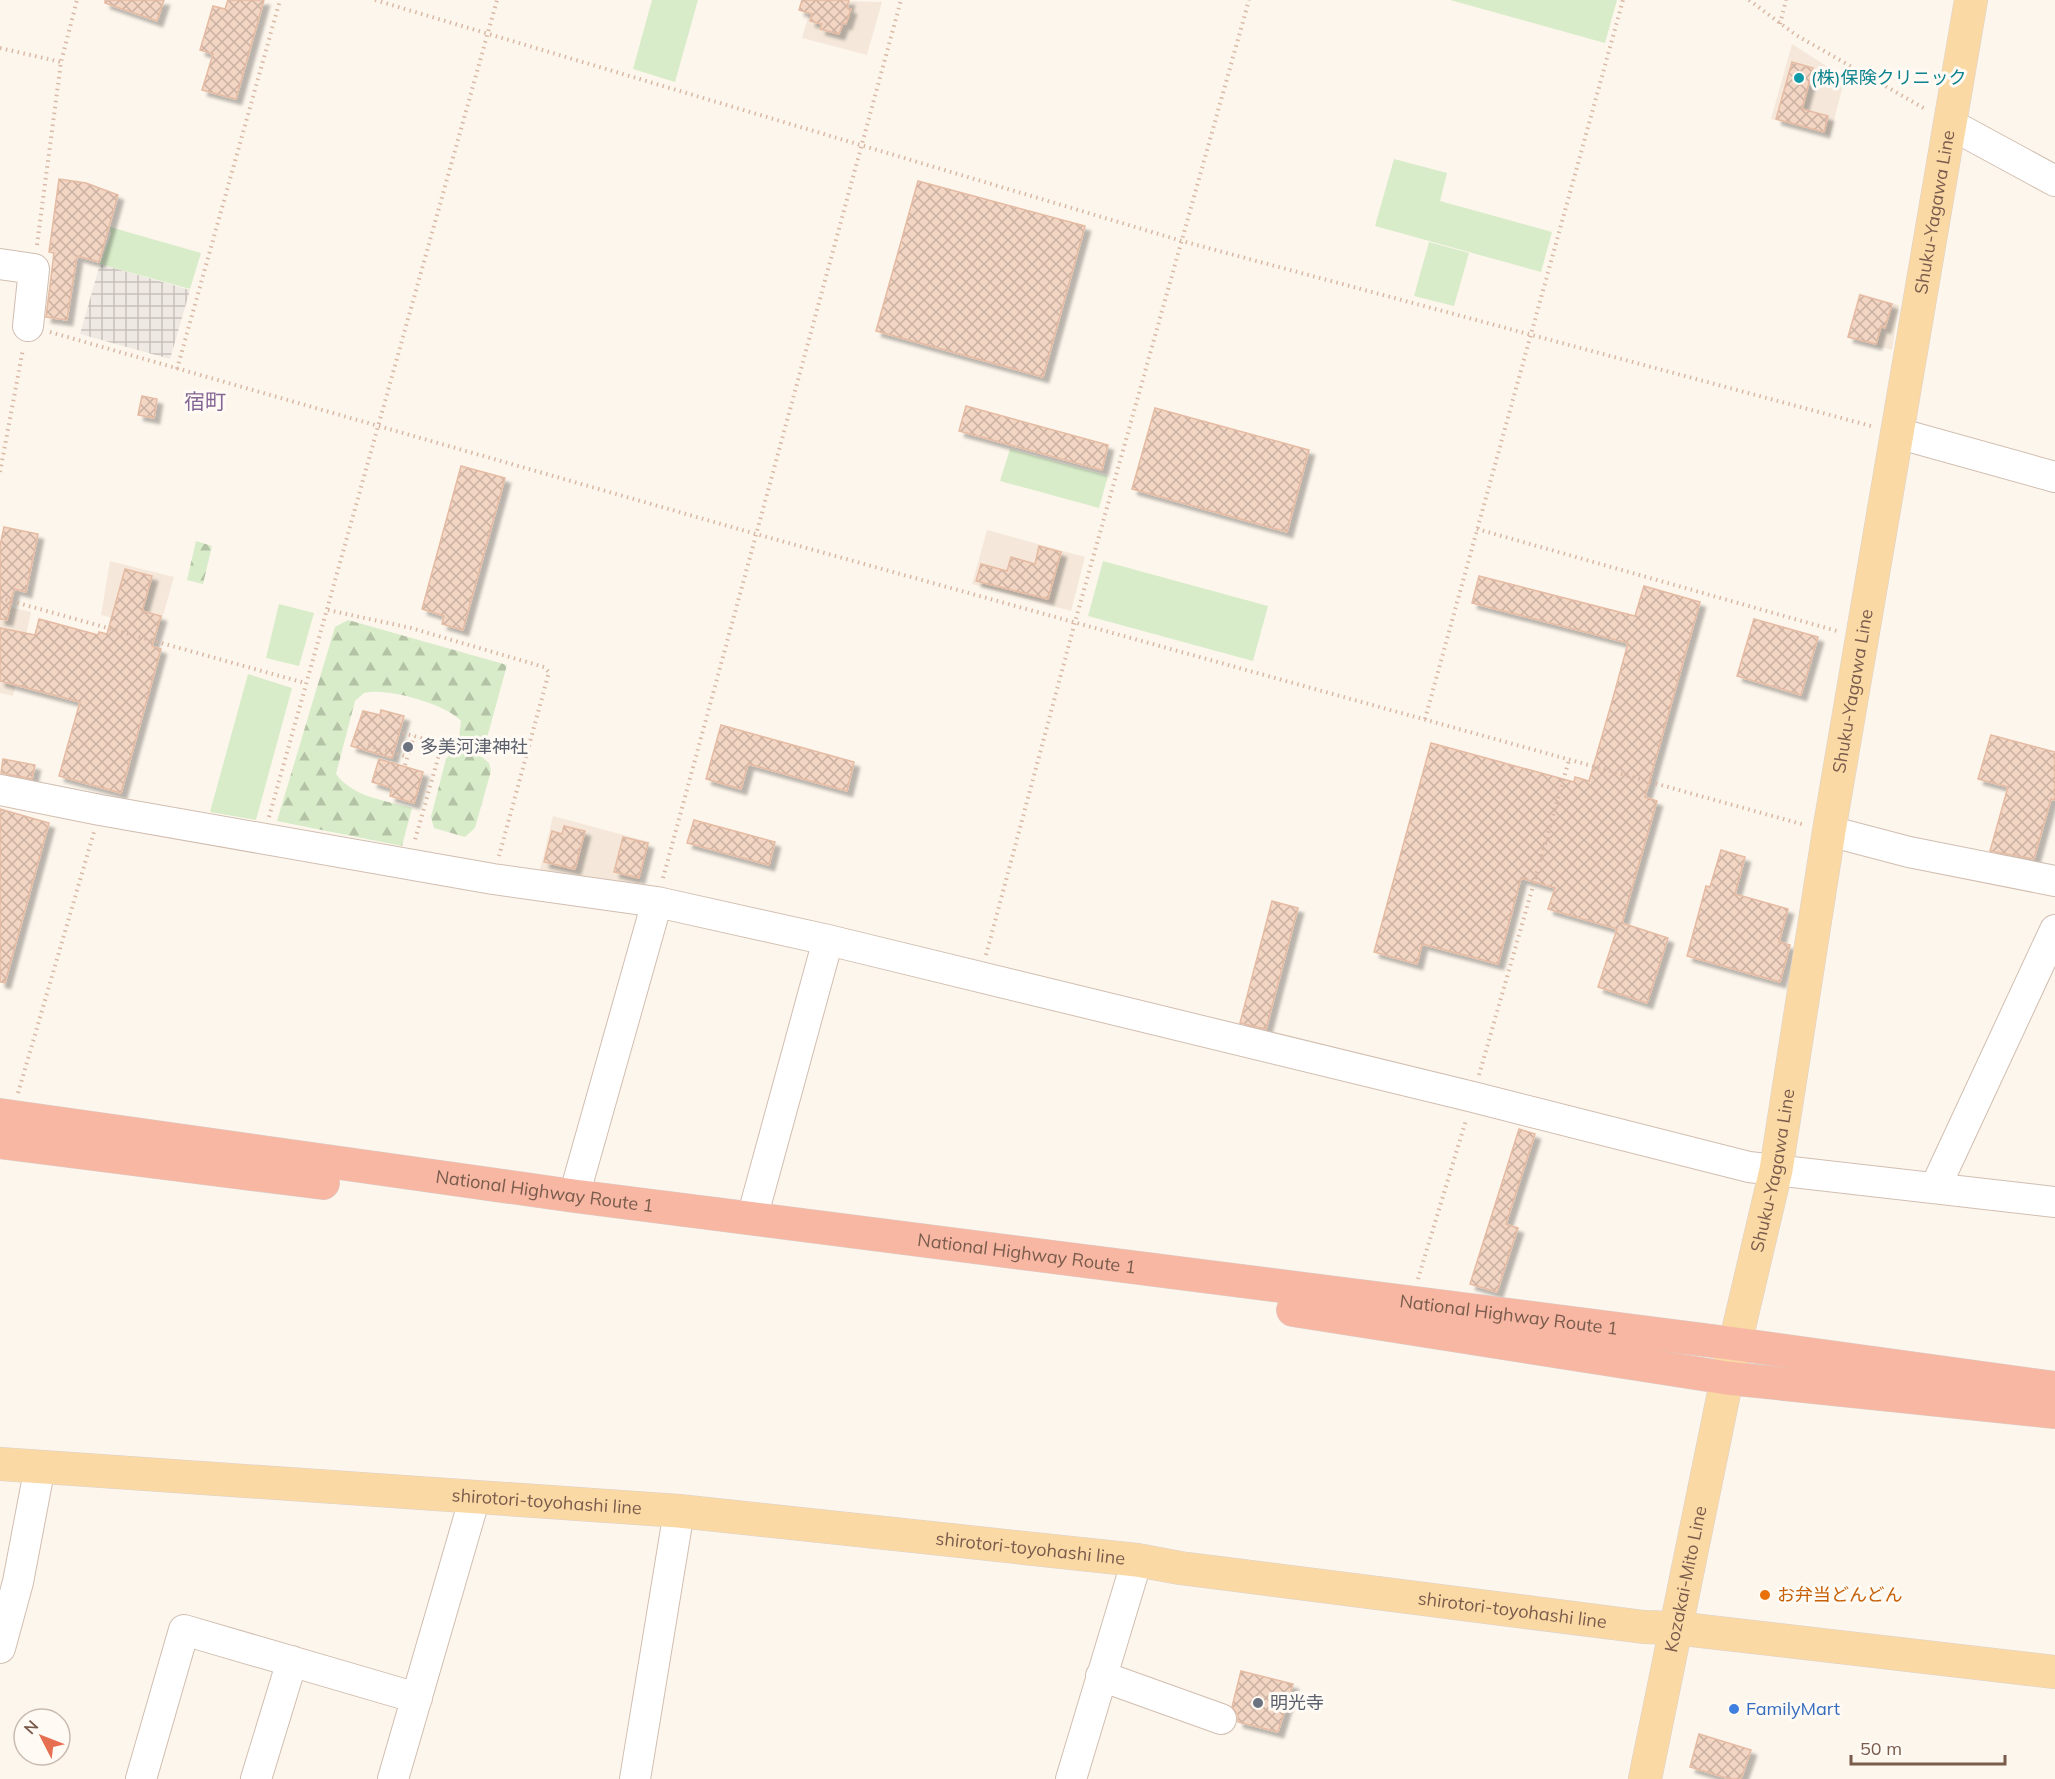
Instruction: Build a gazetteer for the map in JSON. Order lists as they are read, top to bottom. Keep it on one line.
{"streets":{"highway":["National Highway Route 1"],"main road":["Shuku-Yagawa Line","shirotori-toyohashi line","Kozakai-Mito Line"]},"crossings":[["Shuku-Yagawa Line","National Highway Route 1"],["Shuku-Yagawa Line","Kozakai-Mito Line"],["National Highway Route 1","Kozakai-Mito Line"],["shirotori-toyohashi line","Kozakai-Mito Line"]],"districts":["宿町"],"places":["(株)保険クリニック","多美河津神社","お弁当どんどん","明光寺","FamilyMart"],"scale_bar":"50 m","north":"top left"}
